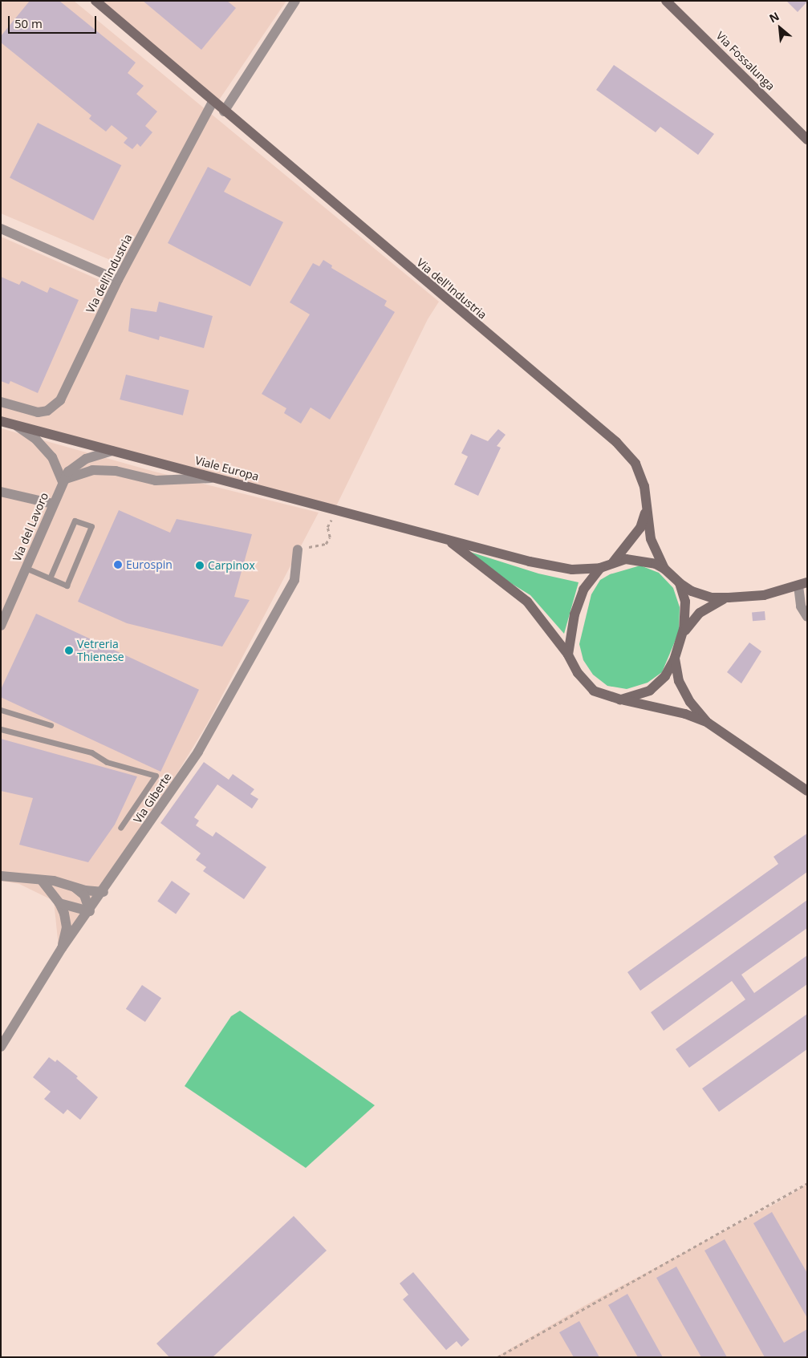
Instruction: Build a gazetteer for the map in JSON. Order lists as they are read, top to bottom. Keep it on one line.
{"streets":{"main road":["Via Fossalunga","Via dell'Industria","Viale Europa"],"street":["Via del Lavoro","Via Giberte"]},"crossings":[["Via dell'Industria","Viale Europa"],["Viale Europa","Via del Lavoro"]],"places":["Eurospin","Carpinox","Vetreria Thienese"],"scale_bar":"50 m","north":"top left"}
